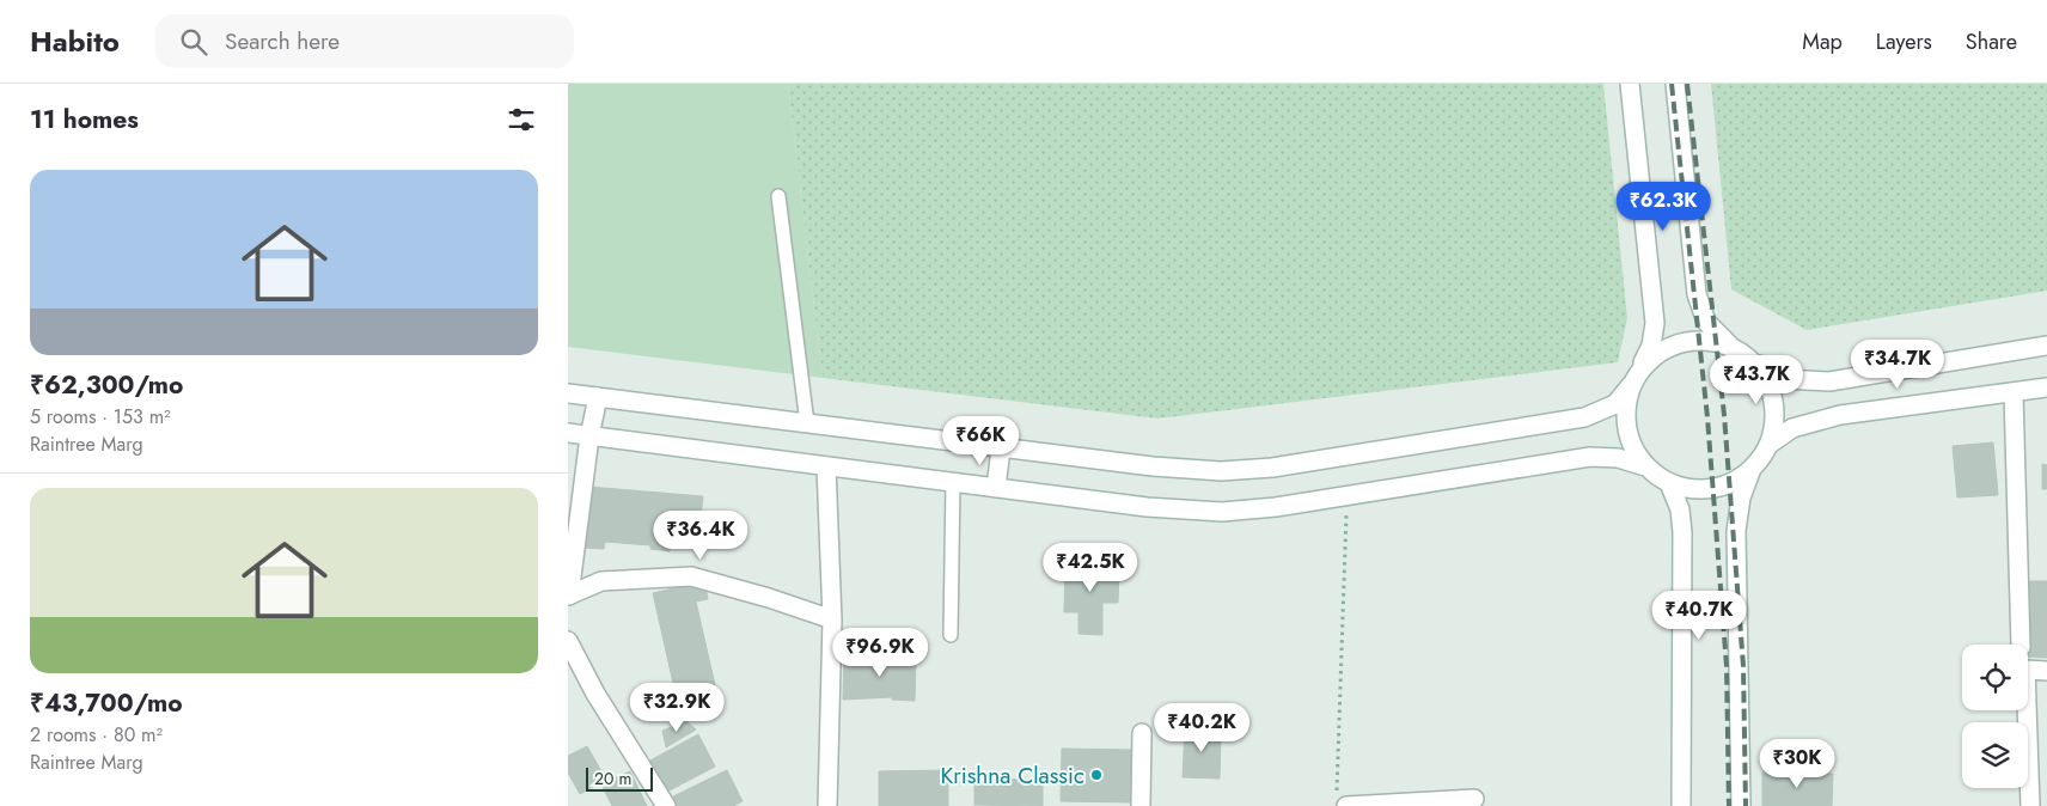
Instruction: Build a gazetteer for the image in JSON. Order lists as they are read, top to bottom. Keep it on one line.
{"places":["Krishna Classic"],"scale_bar":"20 m","page":{"header":"Habito","search":"Search here","nav":["Map","Layers","Share"],"heading":"11 homes","list":[{"name":"₹62,300/mo","note":"5 rooms · 153 m² · Raintree Marg"},{"name":"₹43,700/mo","note":"2 rooms · 80 m² · Raintree Marg"}],"price":["₹62.3K","₹34.7K","₹43.7K","₹66K","₹36.4K","₹42.5K","₹40.7K","₹96.9K","₹32.9K","₹40.2K","₹30K"],"scale":"20 m"}}
